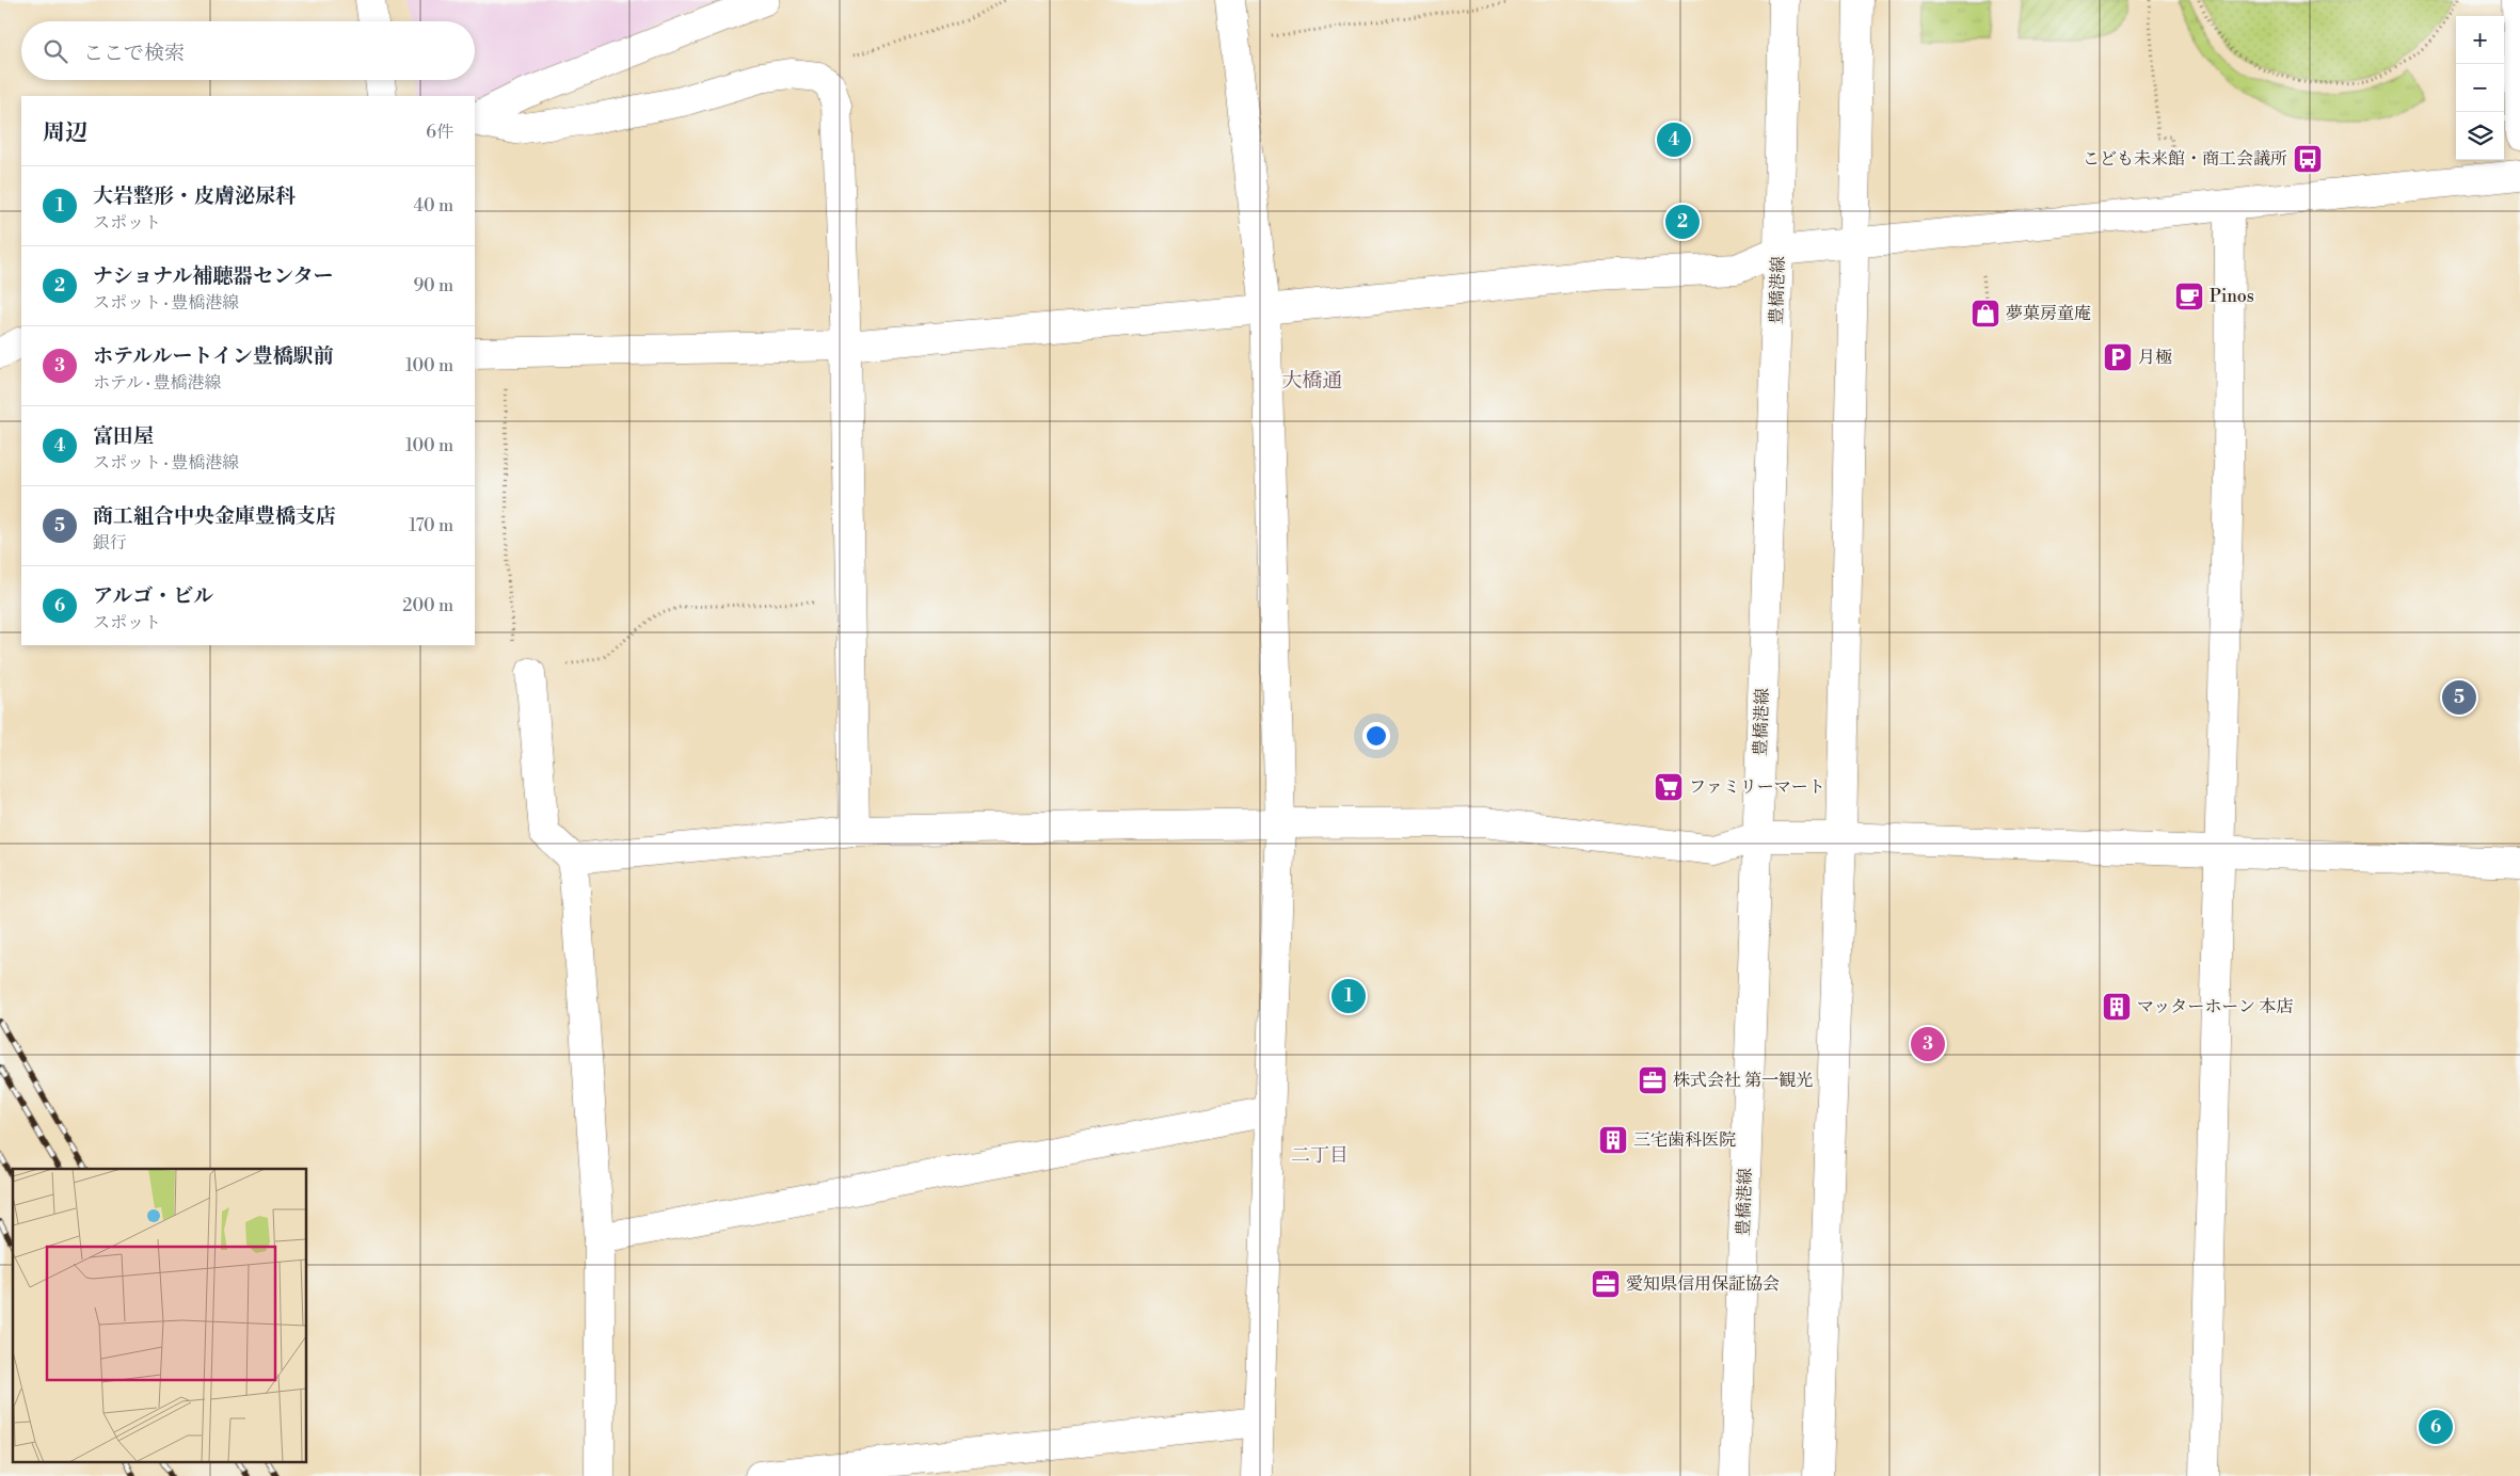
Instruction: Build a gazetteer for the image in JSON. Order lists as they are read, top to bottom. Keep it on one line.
{"streets":{"street":["豊橋港線"]},"districts":["大橋通","二丁目"],"places":{"bus stop":["こども未来館・商工会議所"],"cafe":["Pinos"],"shop":["夢菓房童庵"],"parking":["月極"],"supermarket":["ファミリーマート"],"building":["マッターホーン 本店","三宅歯科医院"],"office":["株式会社 第一観光","愛知県信用保証協会"]},"page":{"map_buttons":["+","−"],"search":"ここで検索","heading":["周辺","6件"],"pins":["4","2","5","1","3","6"],"list":[{"mark":"1","name":"大岩整形・皮膚泌尿科","note":"スポット","value":"40 m"},{"mark":"2","name":"ナショナル補聴器センター","note":"スポット · 豊橋港線","value":"90 m"},{"mark":"3","name":"ホテルルートイン豊橋駅前","note":"ホテル · 豊橋港線","value":"100 m"},{"mark":"4","name":"富田屋","note":"スポット · 豊橋港線","value":"100 m"},{"mark":"5","name":"商工組合中央金庫豊橋支店","note":"銀行","value":"170 m"},{"mark":"6","name":"アルゴ・ビル","note":"スポット","value":"200 m"}]}}
